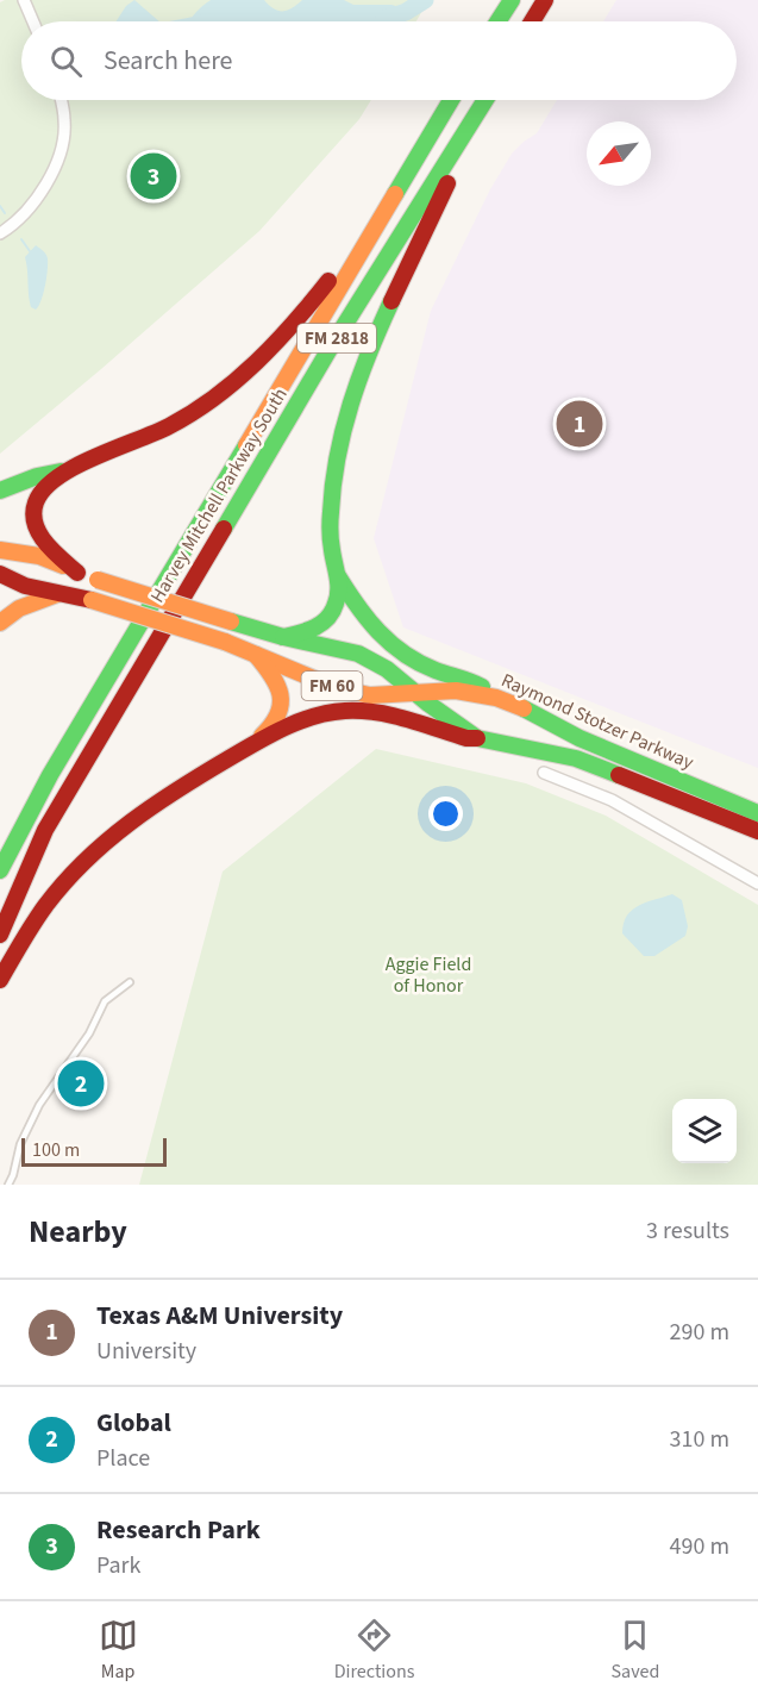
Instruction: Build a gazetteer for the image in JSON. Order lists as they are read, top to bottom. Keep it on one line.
{"streets":{"highway":["FM 2818","Harvey Mitchell Parkway South","FM 60","Raymond Stotzer Parkway"]},"parks":["Aggie Field of Honor"],"scale_bar":"100 m","north":"bottom left","page":{"search":"Search here","pins":["3","1","2"],"scale":"100 m","heading":["Nearby","3 results"],"list":[{"mark":"1","name":"Texas A&M University","note":"University","value":"290 m"},{"mark":"2","name":"Global","note":"Place","value":"310 m"},{"mark":"3","name":"Research Park","note":"Park","value":"490 m"}],"nav":["Map","Directions","Saved"]}}
